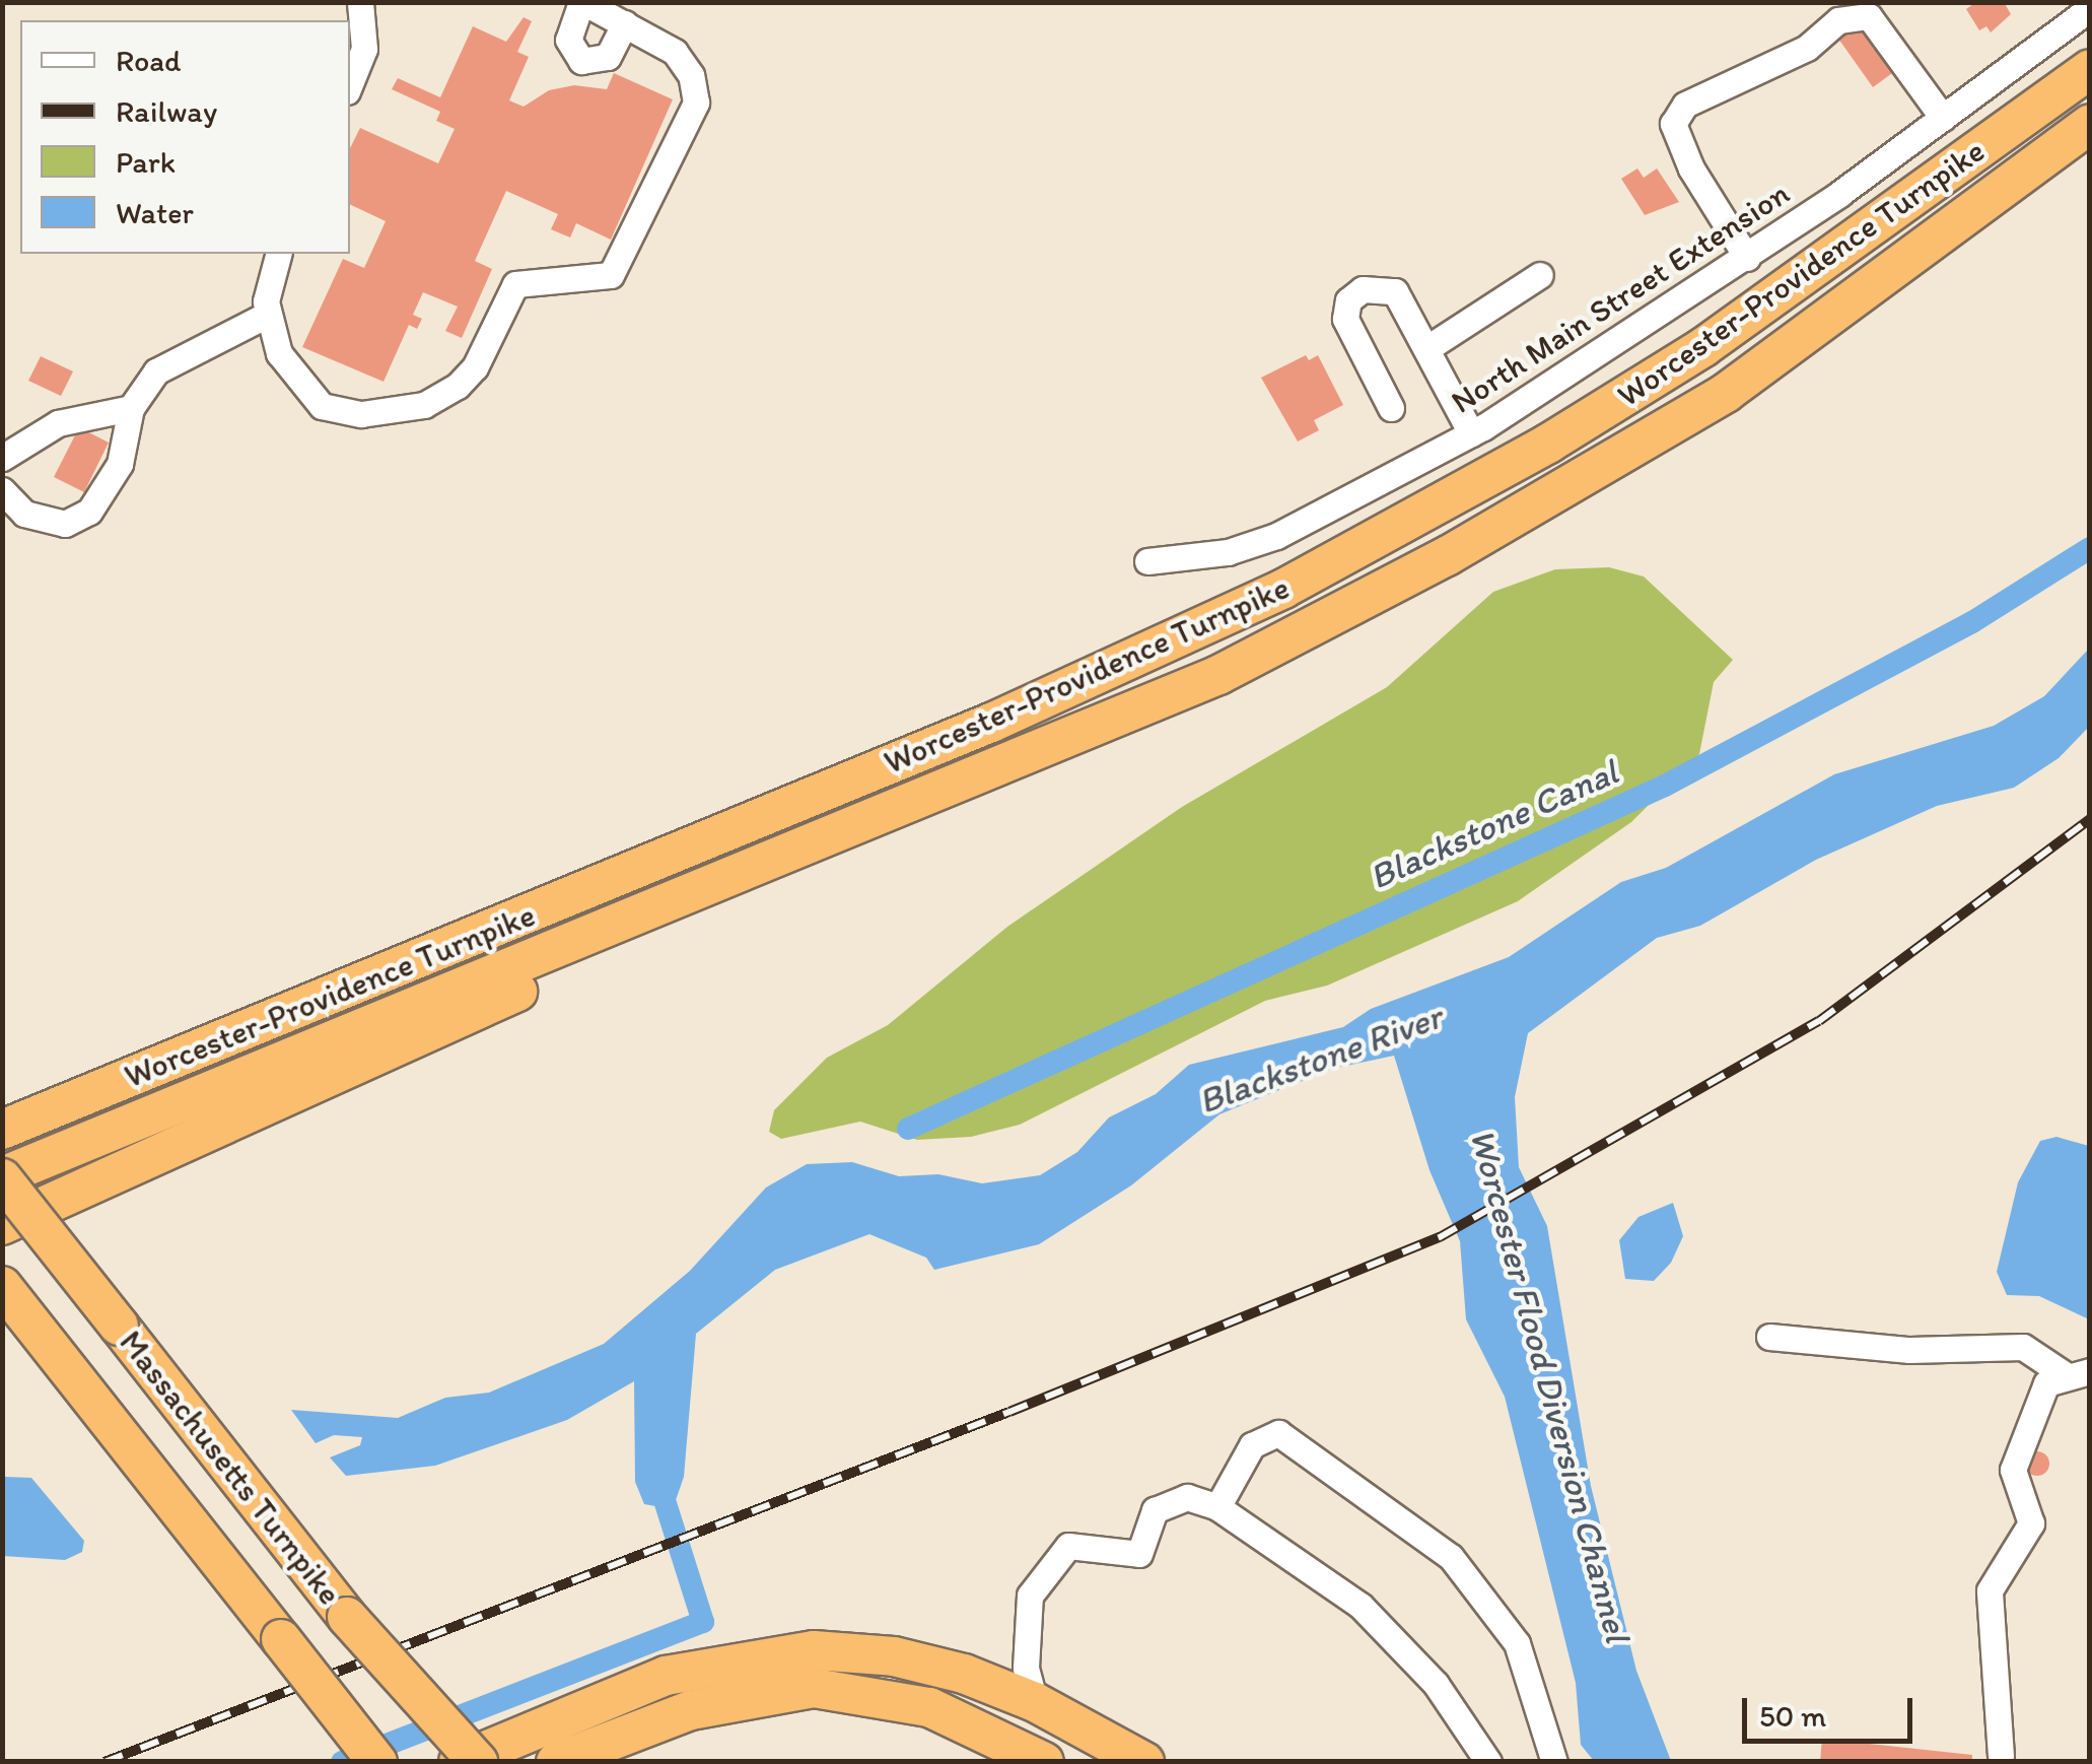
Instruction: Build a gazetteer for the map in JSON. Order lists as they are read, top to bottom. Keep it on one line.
{"streets":{"highway":["Worcester-Providence Turnpike","Massachusetts Turnpike"],"street":["North Main Street Extension"]},"crossings":[["Worcester-Providence Turnpike","Massachusetts Turnpike"]],"water":["Blackstone Canal","Blackstone River","Worcester Flood Diversion Channel"],"legend":["Road","Railway","Park","Water"],"scale_bar":"50 m"}
